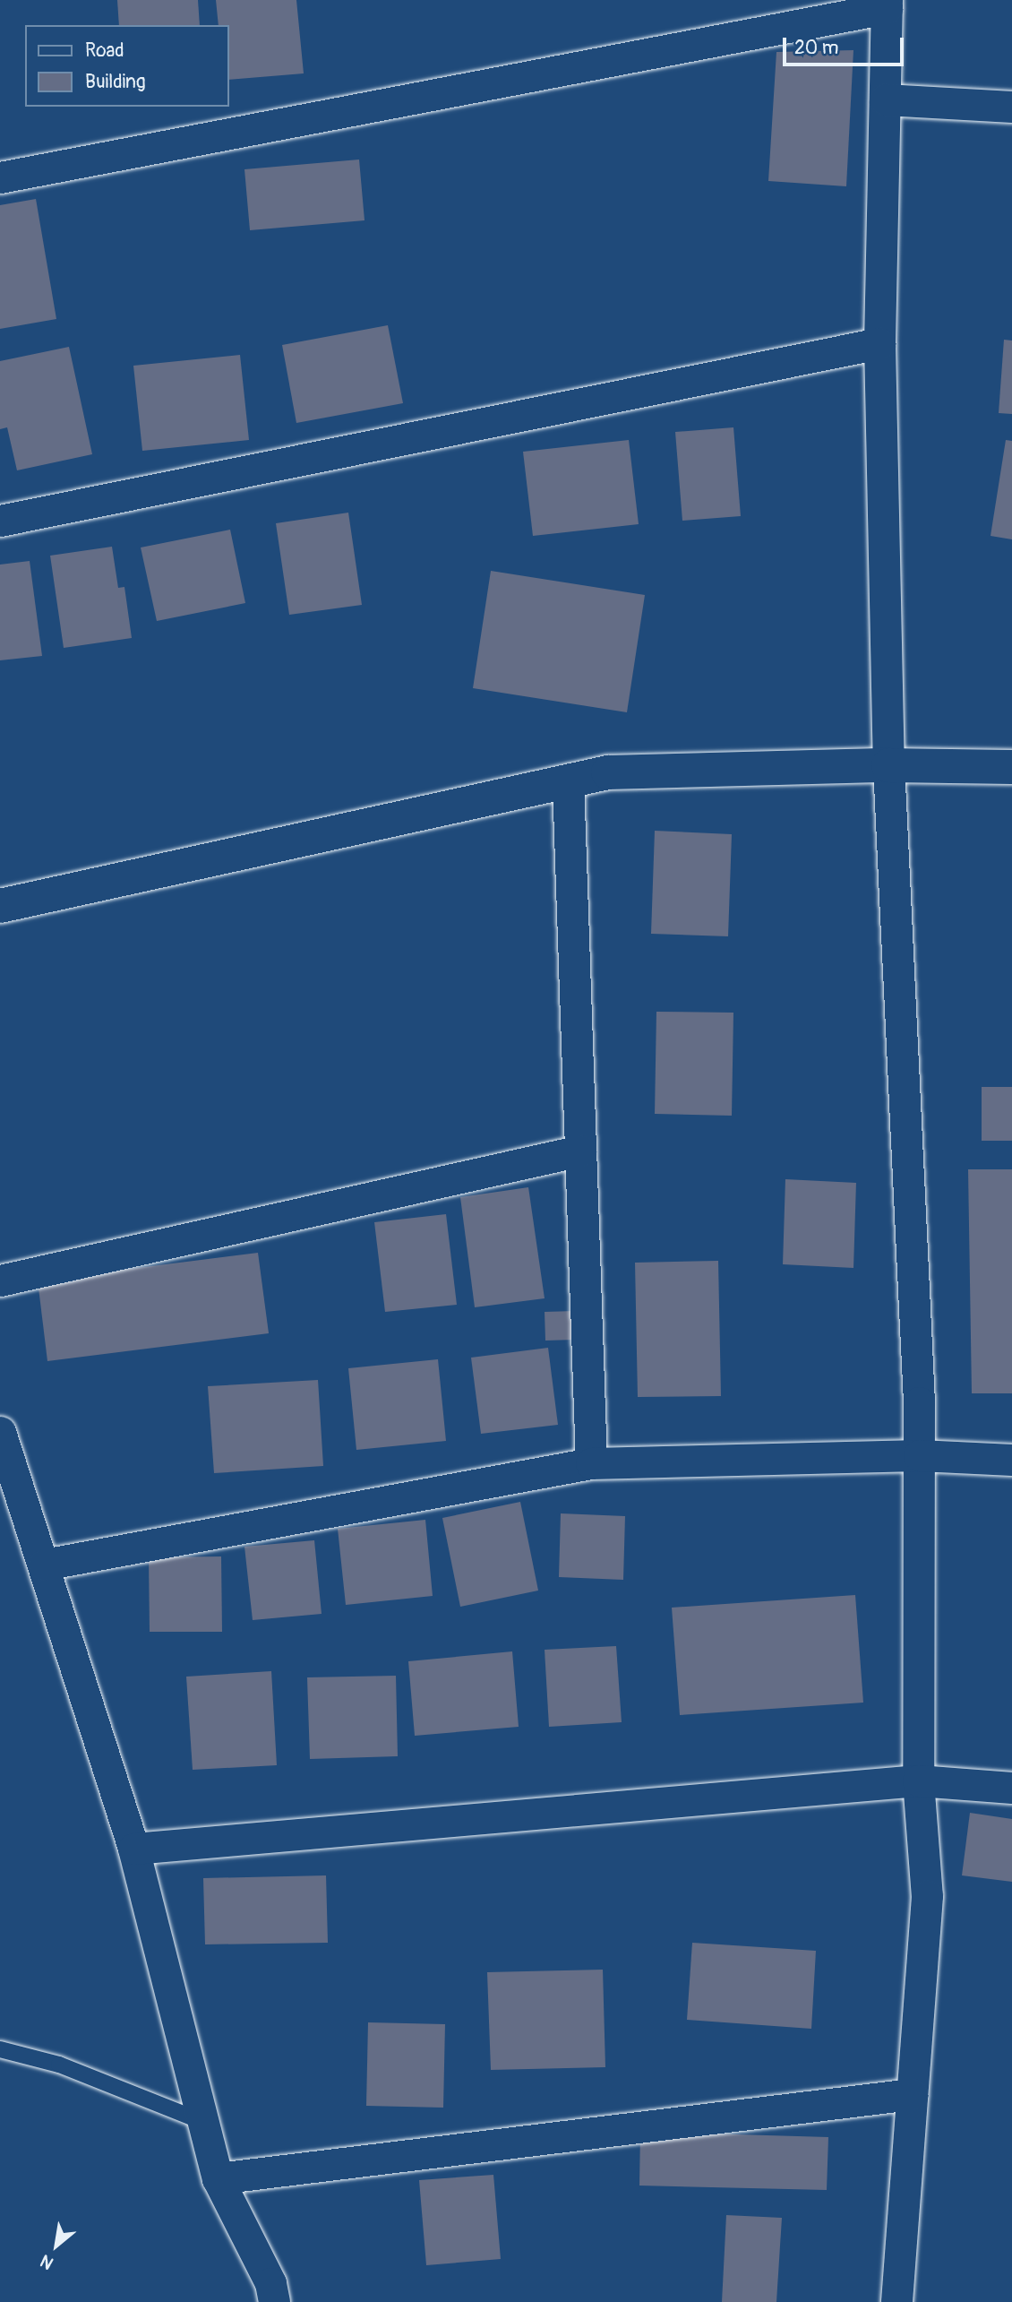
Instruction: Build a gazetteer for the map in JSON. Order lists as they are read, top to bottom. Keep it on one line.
{"legend":["Road","Building"],"scale_bar":"20 m","north":"bottom left"}
